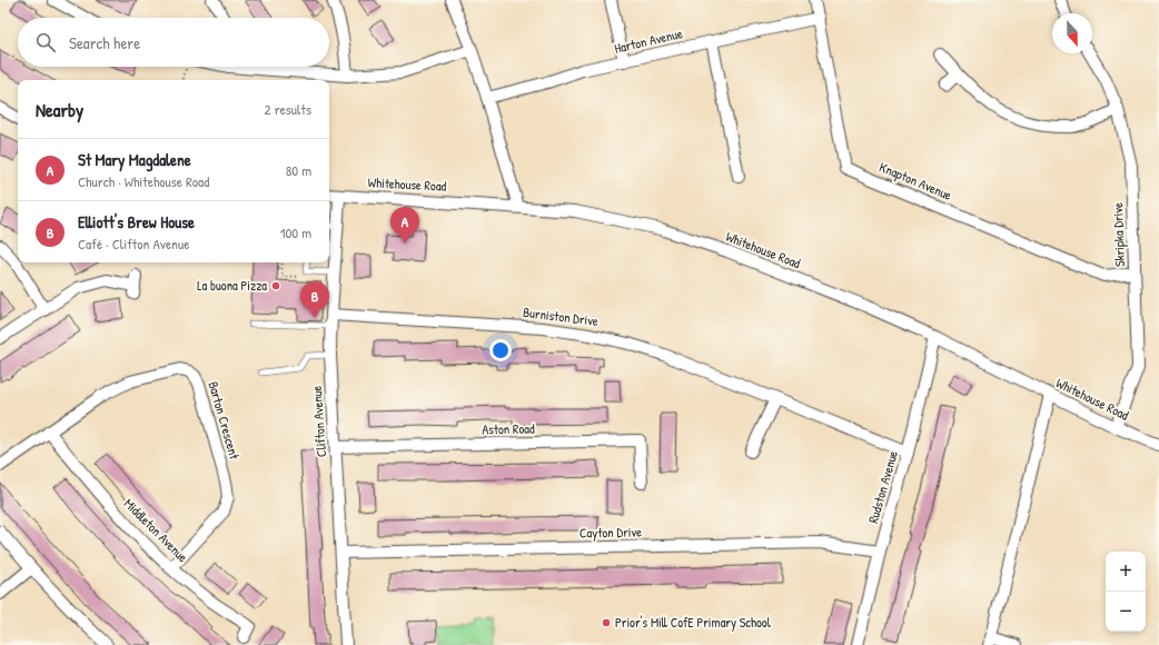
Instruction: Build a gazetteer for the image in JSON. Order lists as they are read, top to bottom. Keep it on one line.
{"streets":{"street":["Harton Avenue","Knapton Avenue","Whitehouse Road","Skripka Drive","Burniston Drive","Barton Crescent","Clifton Avenue","Aston Road","Rudston Avenue","Middleton Avenue","Cayton Drive"]},"crossings":[["Harton Avenue","Knapton Avenue"],["Knapton Avenue","Skripka Drive"],["Whitehouse Road","Skripka Drive"],["Whitehouse Road","Clifton Avenue"],["Whitehouse Road","Rudston Avenue"],["Burniston Drive","Clifton Avenue"],["Burniston Drive","Rudston Avenue"],["Barton Crescent","Middleton Avenue"],["Clifton Avenue","Aston Road"],["Clifton Avenue","Cayton Drive"],["Rudston Avenue","Cayton Drive"]],"places":["La buona Pizza","Prior's Mill CofE Primary School"],"north":"bottom","page":{"search":"Search here","heading":["Nearby","2 results"],"list":[{"mark":"A","name":"St Mary Magdalene","note":"Church · Whitehouse Road","value":"80 m"},{"mark":"B","name":"Elliott's Brew House","note":"Café · Clifton Avenue","value":"100 m"}],"pins":["A","B"],"map_buttons":["+","−"]}}
